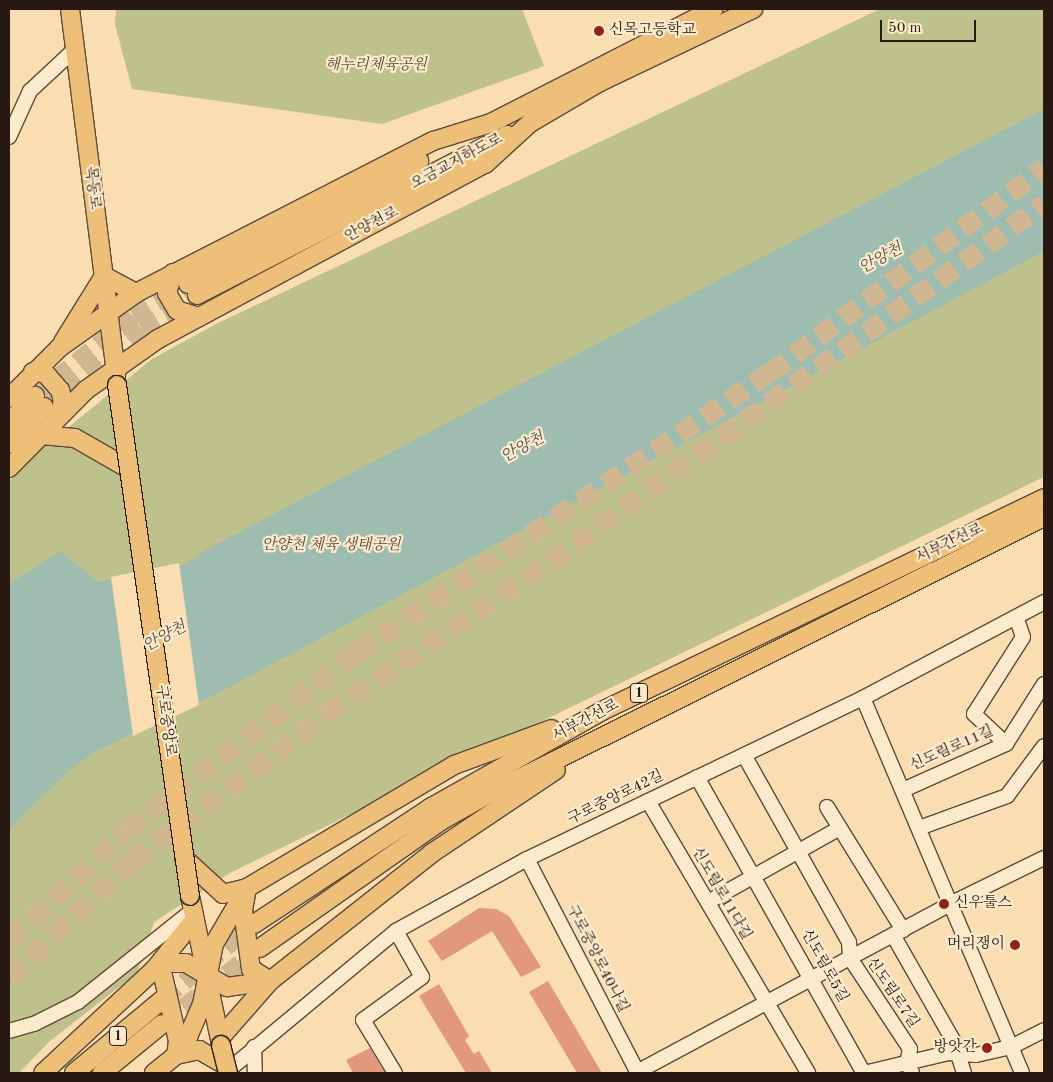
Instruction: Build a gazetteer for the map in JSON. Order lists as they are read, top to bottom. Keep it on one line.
{"streets":{"main road":["오금교지하도로","목동로","안양천로","서부간선로","1","구로중앙로"],"street":["신도림로11길","구로중앙로42길","신도림로11다길","구로중앙로40나길","신도림로5길","신도림로7길"]},"crossings":[["오금교지하도로","안양천로"],["목동로","안양천로"],["목동로","구로중앙로"],["안양천로","구로중앙로"],["구로중앙로","구로중앙로42길"],["신도림로11길","구로중앙로42길"],["구로중앙로42길","신도림로11다길"],["구로중앙로42길","구로중앙로40나길"],["구로중앙로42길","신도림로5길"],["구로중앙로42길","신도림로7길"]],"water":["안양천"],"parks":["해누리체육공원","안양천 체육 생태공원"],"places":["신목고등학교","신우툴스","머리쟁이","방앗간"],"scale_bar":"50 m"}
